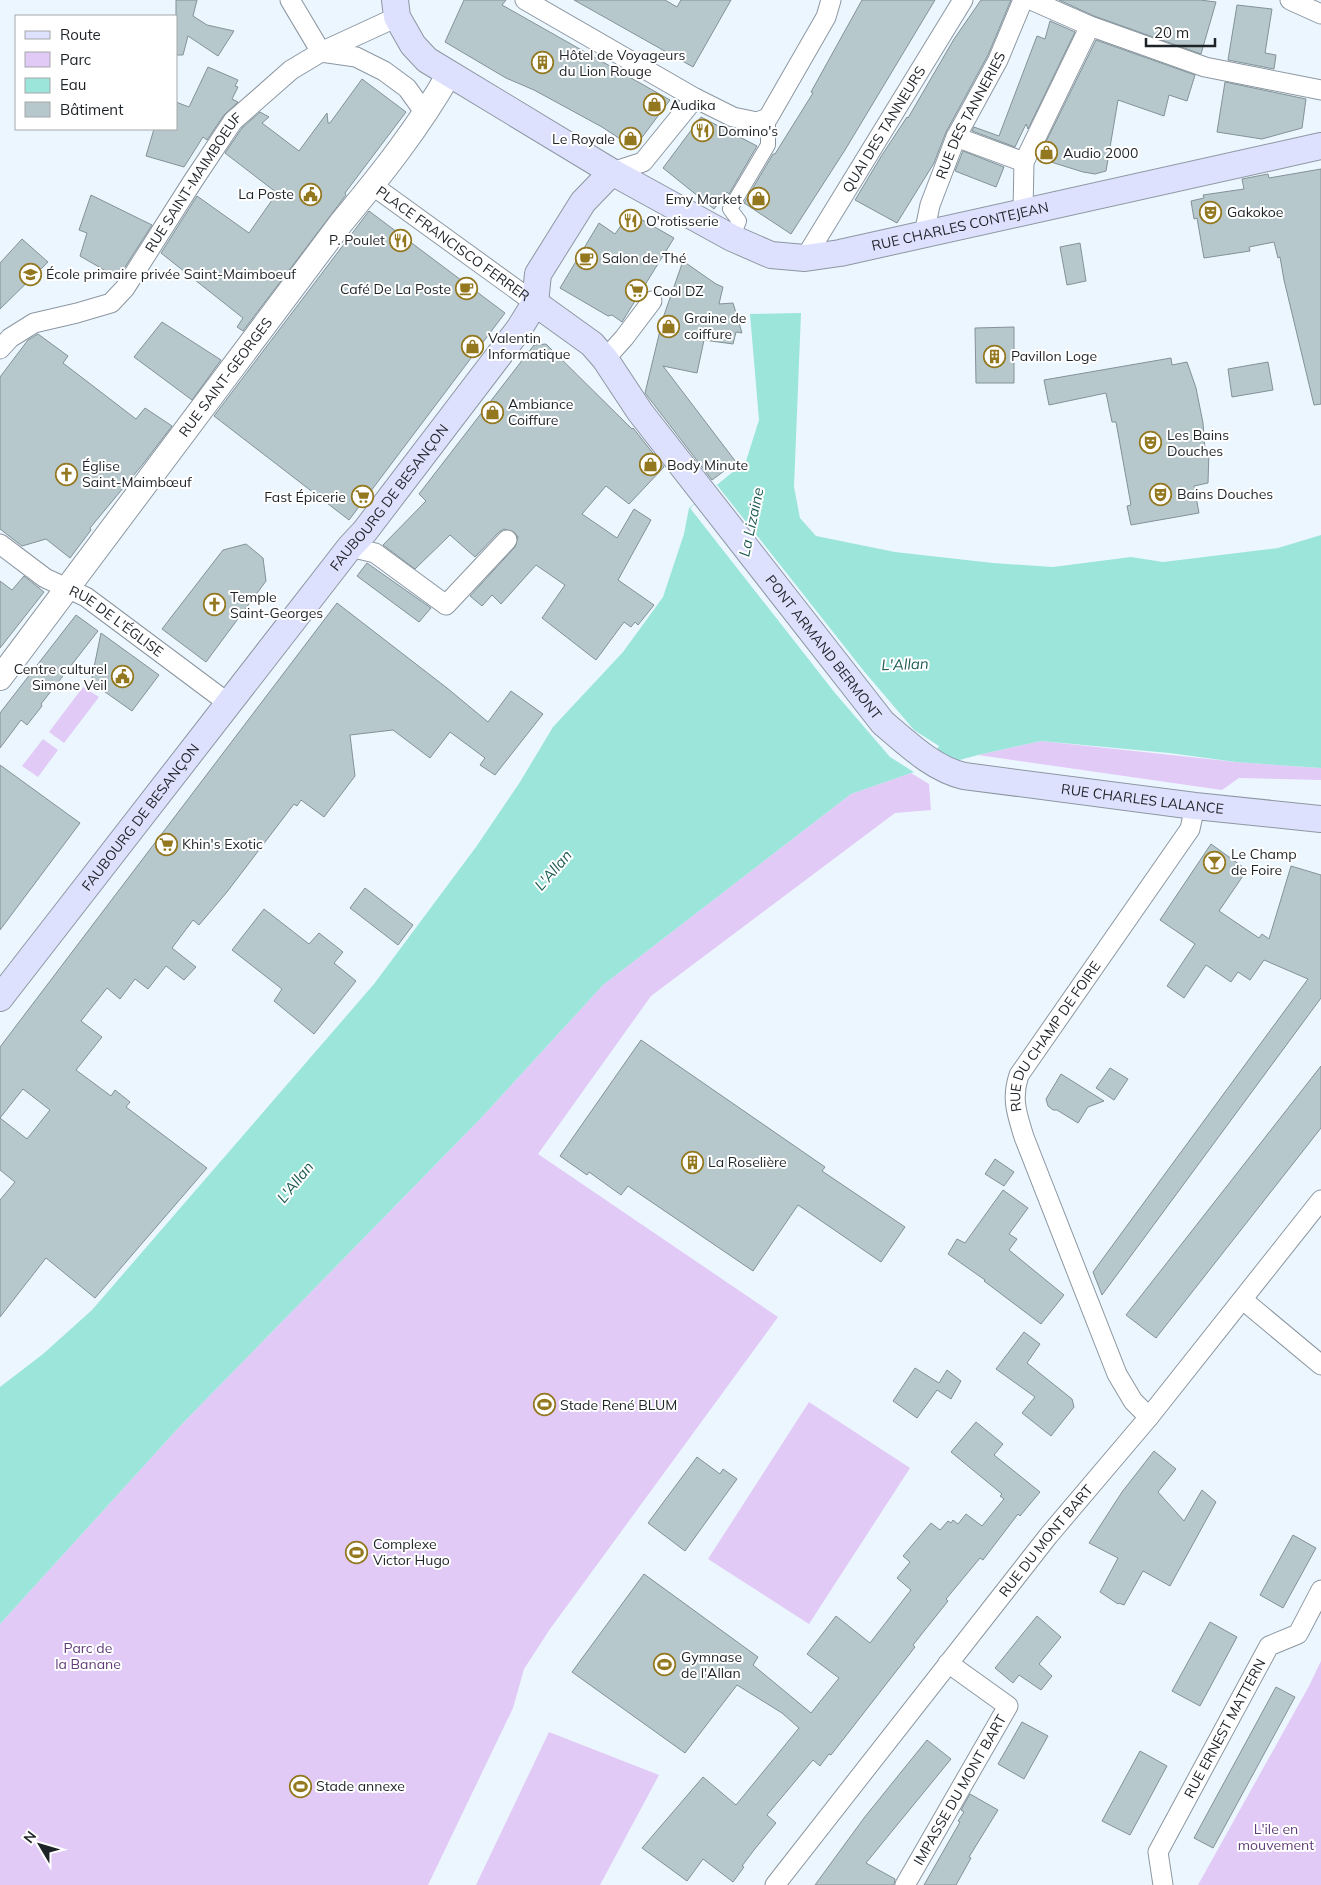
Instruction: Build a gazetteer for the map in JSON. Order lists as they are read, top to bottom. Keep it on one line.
{"streets":{"main road":["RUE CHARLES CONTEJEAN","FAUBOURG DE BESANÇON","PONT ARMAND BERMONT","RUE CHARLES LALANCE"],"street":["RUE DES TANNERIES","QUAI DES TANNEURS","RUE SAINT-MAIMBOEUF","PLACE FRANCISCO FERRER","RUE SAINT-GEORGES","RUE DE L'ÉGLISE","RUE DU CHAMP DE FOIRE","RUE DU MONT BART","RUE ERNEST MATTERN","IMPASSE DU MONT BART"]},"crossings":[["RUE DES TANNERIES","RUE CHARLES CONTEJEAN"],["QUAI DES TANNEURS","RUE CHARLES CONTEJEAN"],["RUE SAINT-MAIMBOEUF","RUE CHARLES CONTEJEAN"],["RUE CHARLES CONTEJEAN","RUE SAINT-GEORGES"],["RUE CHARLES CONTEJEAN","FAUBOURG DE BESANÇON"],["PLACE FRANCISCO FERRER","RUE SAINT-GEORGES"],["PLACE FRANCISCO FERRER","FAUBOURG DE BESANÇON"],["RUE SAINT-GEORGES","RUE DE L'ÉGLISE"],["FAUBOURG DE BESANÇON","RUE DE L'ÉGLISE"],["PONT ARMAND BERMONT","RUE CHARLES LALANCE"],["RUE CHARLES LALANCE","RUE DU CHAMP DE FOIRE"],["RUE DU CHAMP DE FOIRE","RUE DU MONT BART"],["RUE DU MONT BART","IMPASSE DU MONT BART"]],"water":["La Lizaine","L'Allan"],"parks":["Parc de la Banane","L'ile en mouvement"],"places":{"building":["Hôtel de Voyageurs du Lion Rouge","Pavillon Loge","La Roselière"],"shop":["Audika","Le Royale","Audio 2000","Emy Market","Graine de coiffure","Valentin Informatique","Ambiance Coiffure","Body Minute"],"restaurant":["Domino's","O'rotisserie","P. Poulet"],"public building":["La Poste","Centre culturel Simone Veil"],"theatre":["Gakokoe","Les Bains Douches","Bains Douches"],"cafe":["Salon de Thé","Café De La Poste"],"school or university":["École primaire privée Saint-Maimboeuf"],"supermarket":["Cool DZ","Fast Épicerie","Khin's Exotic"],"church":["Église Saint-Maimbœuf","Temple Saint-Georges"],"bar":["Le Champ de Foire"],"sports":["Stade René BLUM","Complexe Victor Hugo","Gymnase de l'Allan","Stade annexe"]},"legend":["Route","Parc","Eau","Bâtiment"],"scale_bar":"20 m","north":"top left"}
